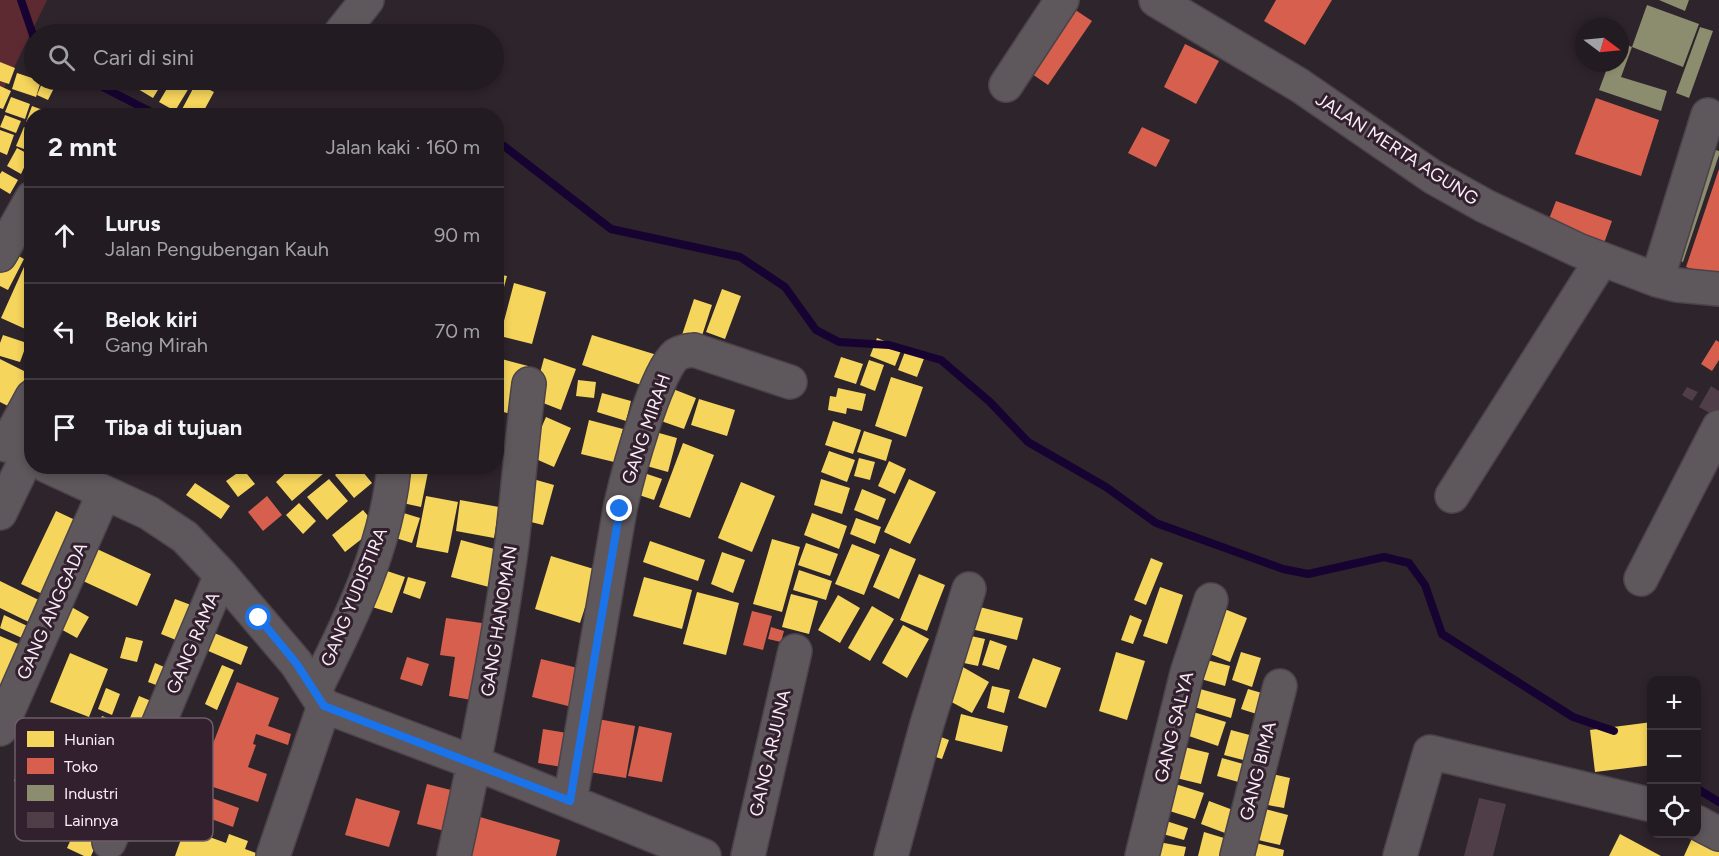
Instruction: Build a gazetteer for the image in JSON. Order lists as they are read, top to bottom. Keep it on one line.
{"streets":{"street":["JALAN MERTA AGUNG","GANG MIRAH","GANG YUDISTIRA","GANG ANGGADA","GANG HANOMAN","GANG RAMA","GANG SALYA","GANG ARJUNA","GANG BIMA"]},"legend":["Hunian","Toko","Industri","Lainnya"],"north":"right","page":{"search":"Cari di sini","heading":["2 mnt","Jalan kaki · 160 m"],"list":[["Lurus","Jalan Pengubengan Kauh","90 m"],["Belok kiri","Gang Mirah","70 m"],"Tiba di tujuan"],"map_buttons":["+","−"]}}
